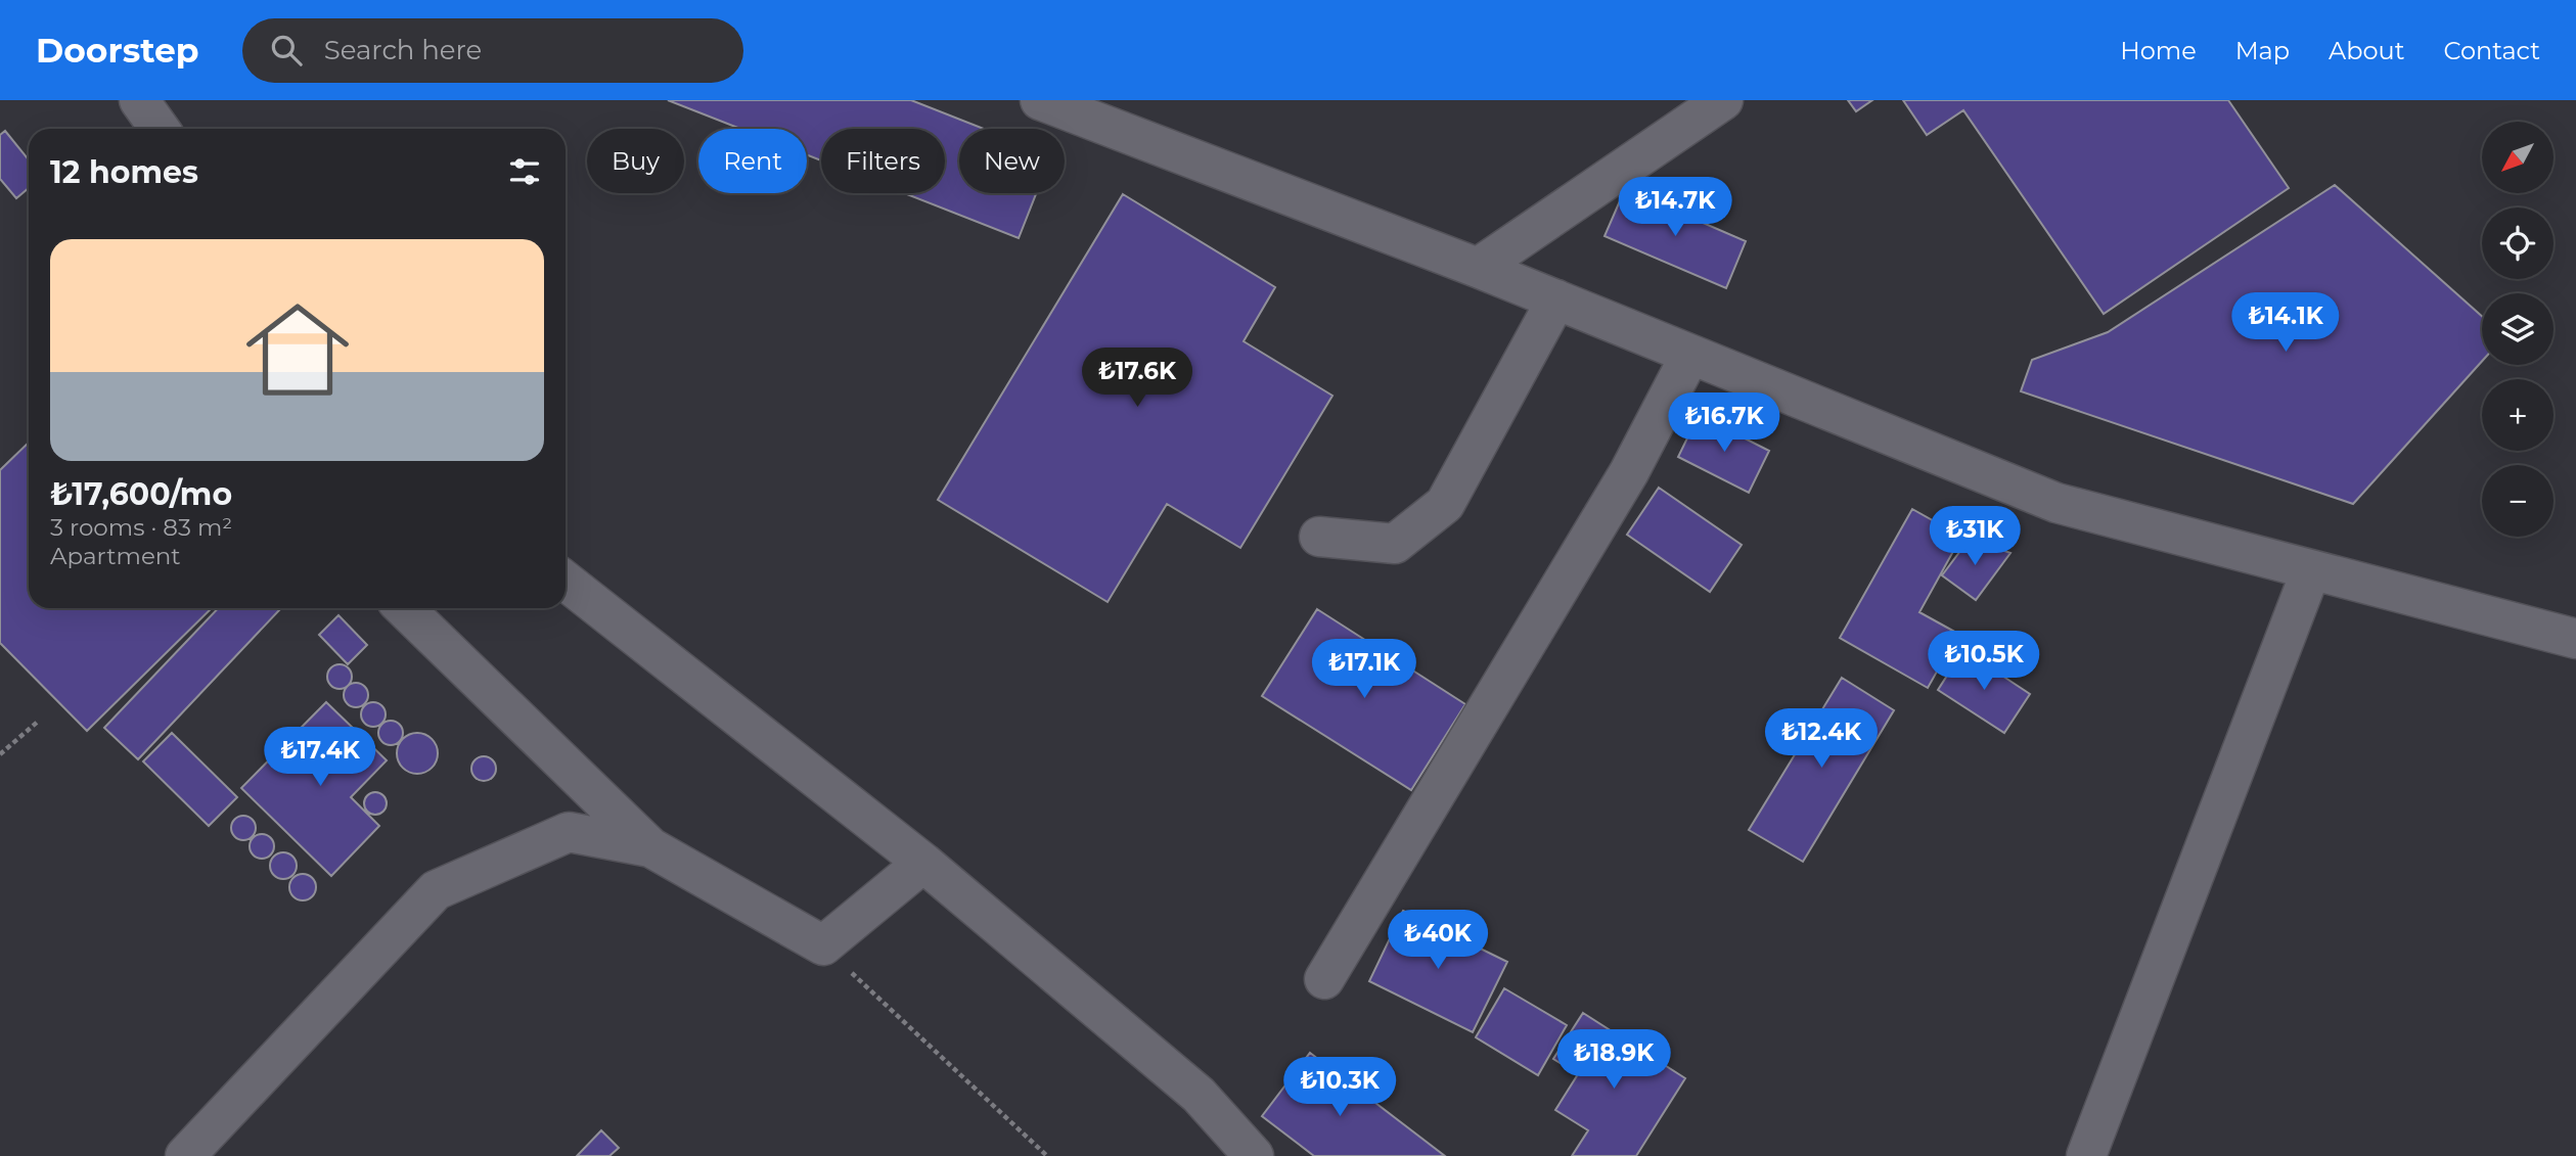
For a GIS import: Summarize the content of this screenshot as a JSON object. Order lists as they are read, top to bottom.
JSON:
{
  "north": "bottom left",
  "page": {
    "header": "Doorstep",
    "search": "Search here",
    "nav": [
      "Home",
      "Map",
      "About",
      "Contact"
    ],
    "map_buttons": ["+", "−"],
    "chip": [
      "Buy",
      "Rent",
      "Filters",
      "New"
    ],
    "heading": "12 homes",
    "price": [
      "₺14.7K",
      "₺14.1K",
      "₺17.6K",
      "₺16.7K",
      "₺31K",
      "₺10.5K",
      "₺17.1K",
      "₺12.4K",
      "₺17.4K",
      "₺40K",
      "₺18.9K",
      "₺10.3K"
    ],
    "list": [
      {
        "name": "₺17,600/mo",
        "note": "3 rooms · 83 m² · Apartment"
      }
    ]
  }
}
